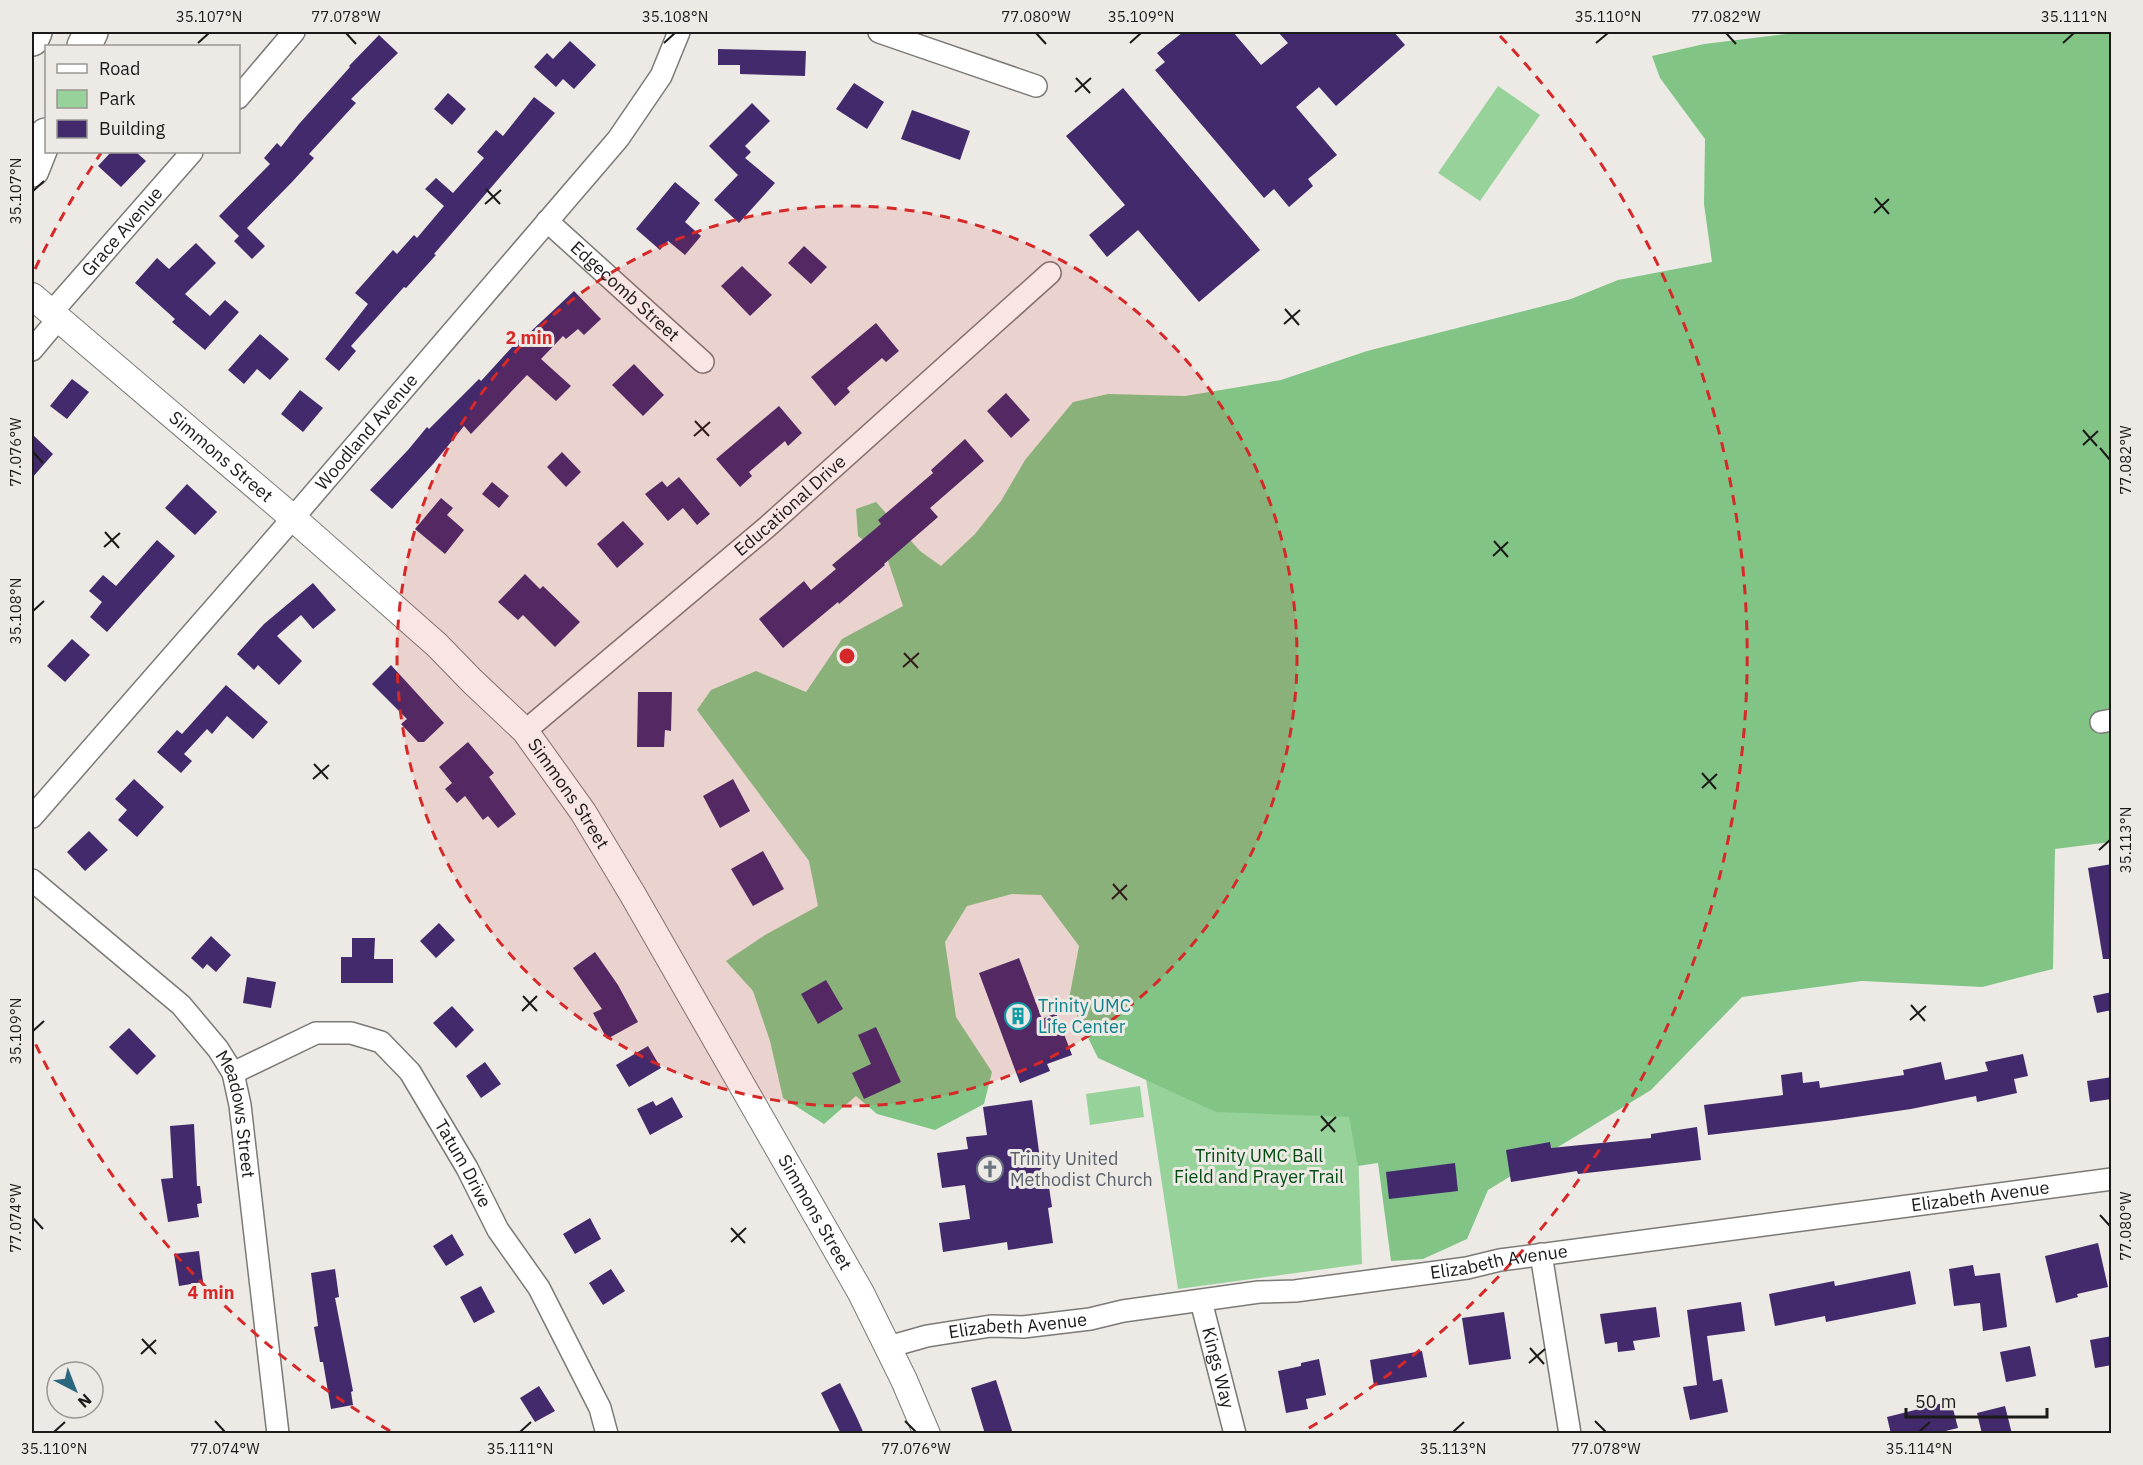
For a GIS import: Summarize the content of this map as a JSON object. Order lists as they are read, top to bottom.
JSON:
{
  "streets": {
    "street": [
      "Grace Avenue",
      "Edgecomb Street",
      "Woodland Avenue",
      "Simmons Street",
      "Educational Drive",
      "Meadows Street",
      "Tatum Drive",
      "Elizabeth Avenue",
      "Kings Way"
    ]
  },
  "crossings": [
    ["Grace Avenue", "Simmons Street"],
    ["Edgecomb Street", "Woodland Avenue"],
    ["Woodland Avenue", "Simmons Street"],
    ["Simmons Street", "Educational Drive"],
    ["Simmons Street", "Elizabeth Avenue"],
    ["Meadows Street", "Tatum Drive"],
    ["Elizabeth Avenue", "Kings Way"]
  ],
  "parks": ["Trinity UMC Ball Field and Prayer Trail"],
  "places": {
    "building": ["Trinity UMC Life Center"],
    "church": ["Trinity United Methodist Church"]
  },
  "legend": ["Road", "Park", "Building"],
  "scale_bar": "50 m",
  "north": "bottom right",
  "coordinates": [
    "35.107°N",
    "77.078°W",
    "35.108°N",
    "77.080°W",
    "35.109°N",
    "35.110°N",
    "77.082°W",
    "35.111°N",
    "77.076°W",
    "35.113°N",
    "77.074°W",
    "35.114°N"
  ],
  "rings": ["2 min", "4 min"]
}
